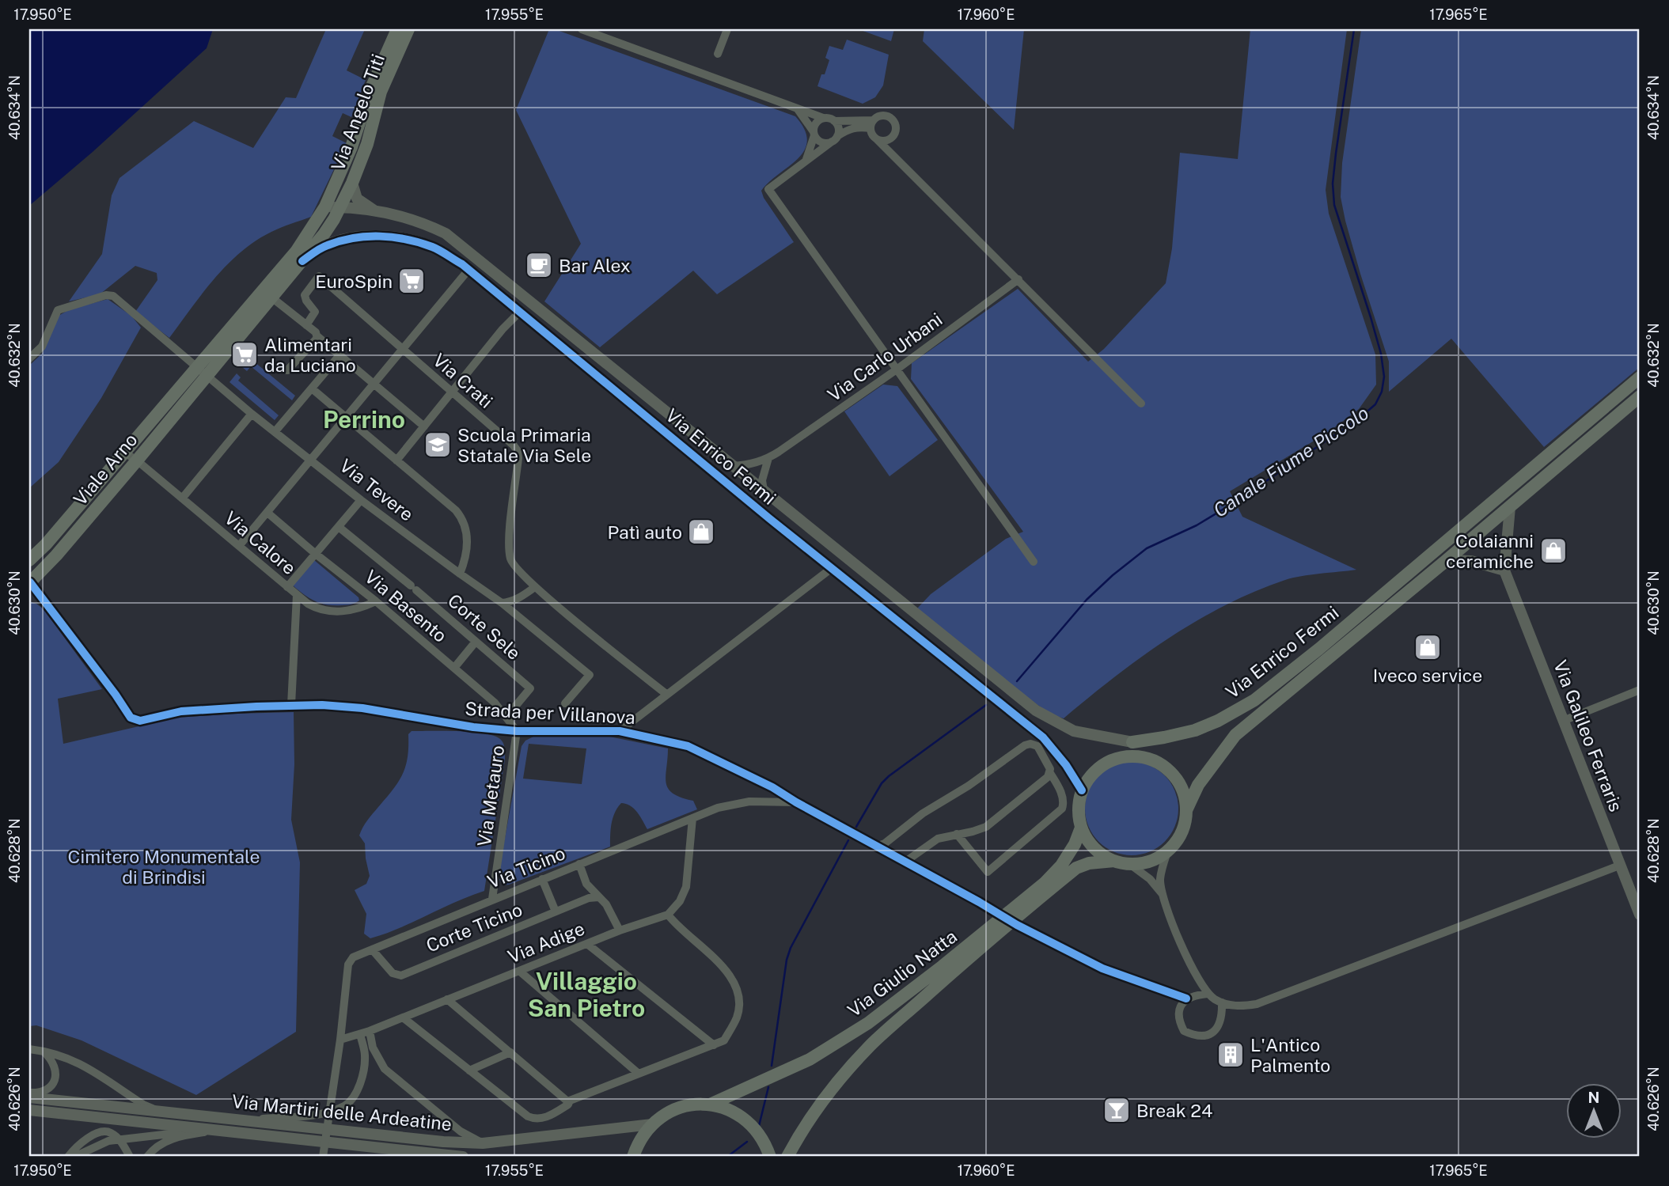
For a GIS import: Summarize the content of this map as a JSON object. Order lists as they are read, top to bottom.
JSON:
{
  "streets": {
    "main road": [
      "Via Angelo Titi",
      "Via Enrico Fermi",
      "Viale Arno",
      "Via Giulio Natta"
    ],
    "street": [
      "Via Carlo Urbani",
      "Via Crati",
      "Via Tevere",
      "Via Calore",
      "Via Basento",
      "Corte Sele",
      "Strada per Villanova",
      "Via Galileo Ferraris",
      "Via Metauro",
      "Via Ticino",
      "Corte Ticino",
      "Via Adige",
      "Via Martiri delle Ardeatine"
    ]
  },
  "crossings": [
    ["Via Angelo Titi", "Via Enrico Fermi"],
    ["Via Angelo Titi", "Viale Arno"],
    ["Via Carlo Urbani", "Via Enrico Fermi"],
    ["Via Enrico Fermi", "Viale Arno"],
    ["Via Enrico Fermi", "Via Giulio Natta"],
    ["Viale Arno", "Via Tevere"],
    ["Viale Arno", "Via Calore"],
    ["Viale Arno", "Strada per Villanova"],
    ["Via Calore", "Via Basento"],
    ["Via Basento", "Corte Sele"],
    ["Via Basento", "Strada per Villanova"],
    ["Via Basento", "Via Metauro"],
    ["Strada per Villanova", "Via Metauro"],
    ["Strada per Villanova", "Via Ticino"],
    ["Via Metauro", "Via Ticino"],
    ["Via Ticino", "Corte Ticino"],
    ["Via Ticino", "Via Adige"]
  ],
  "districts": ["Perrino", "Villaggio San Pietro"],
  "water": ["Canale Fiume Piccolo"],
  "parks": ["Cimitero Monumentale di Brindisi"],
  "places": {
    "cafe": ["Bar Alex"],
    "supermarket": ["EuroSpin", "Alimentari da Luciano"],
    "school or university": ["Scuola Primaria Statale Via Sele"],
    "shop": ["Patì auto", "Colaianni ceramiche", "Iveco service"],
    "building": ["L'Antico Palmento"],
    "bar": ["Break 24"]
  },
  "north": "top",
  "coordinates": [
    "17.950°E",
    "17.955°E",
    "17.960°E",
    "17.965°E",
    "40.634°N",
    "40.632°N",
    "40.630°N",
    "40.628°N",
    "40.626°N"
  ]
}
